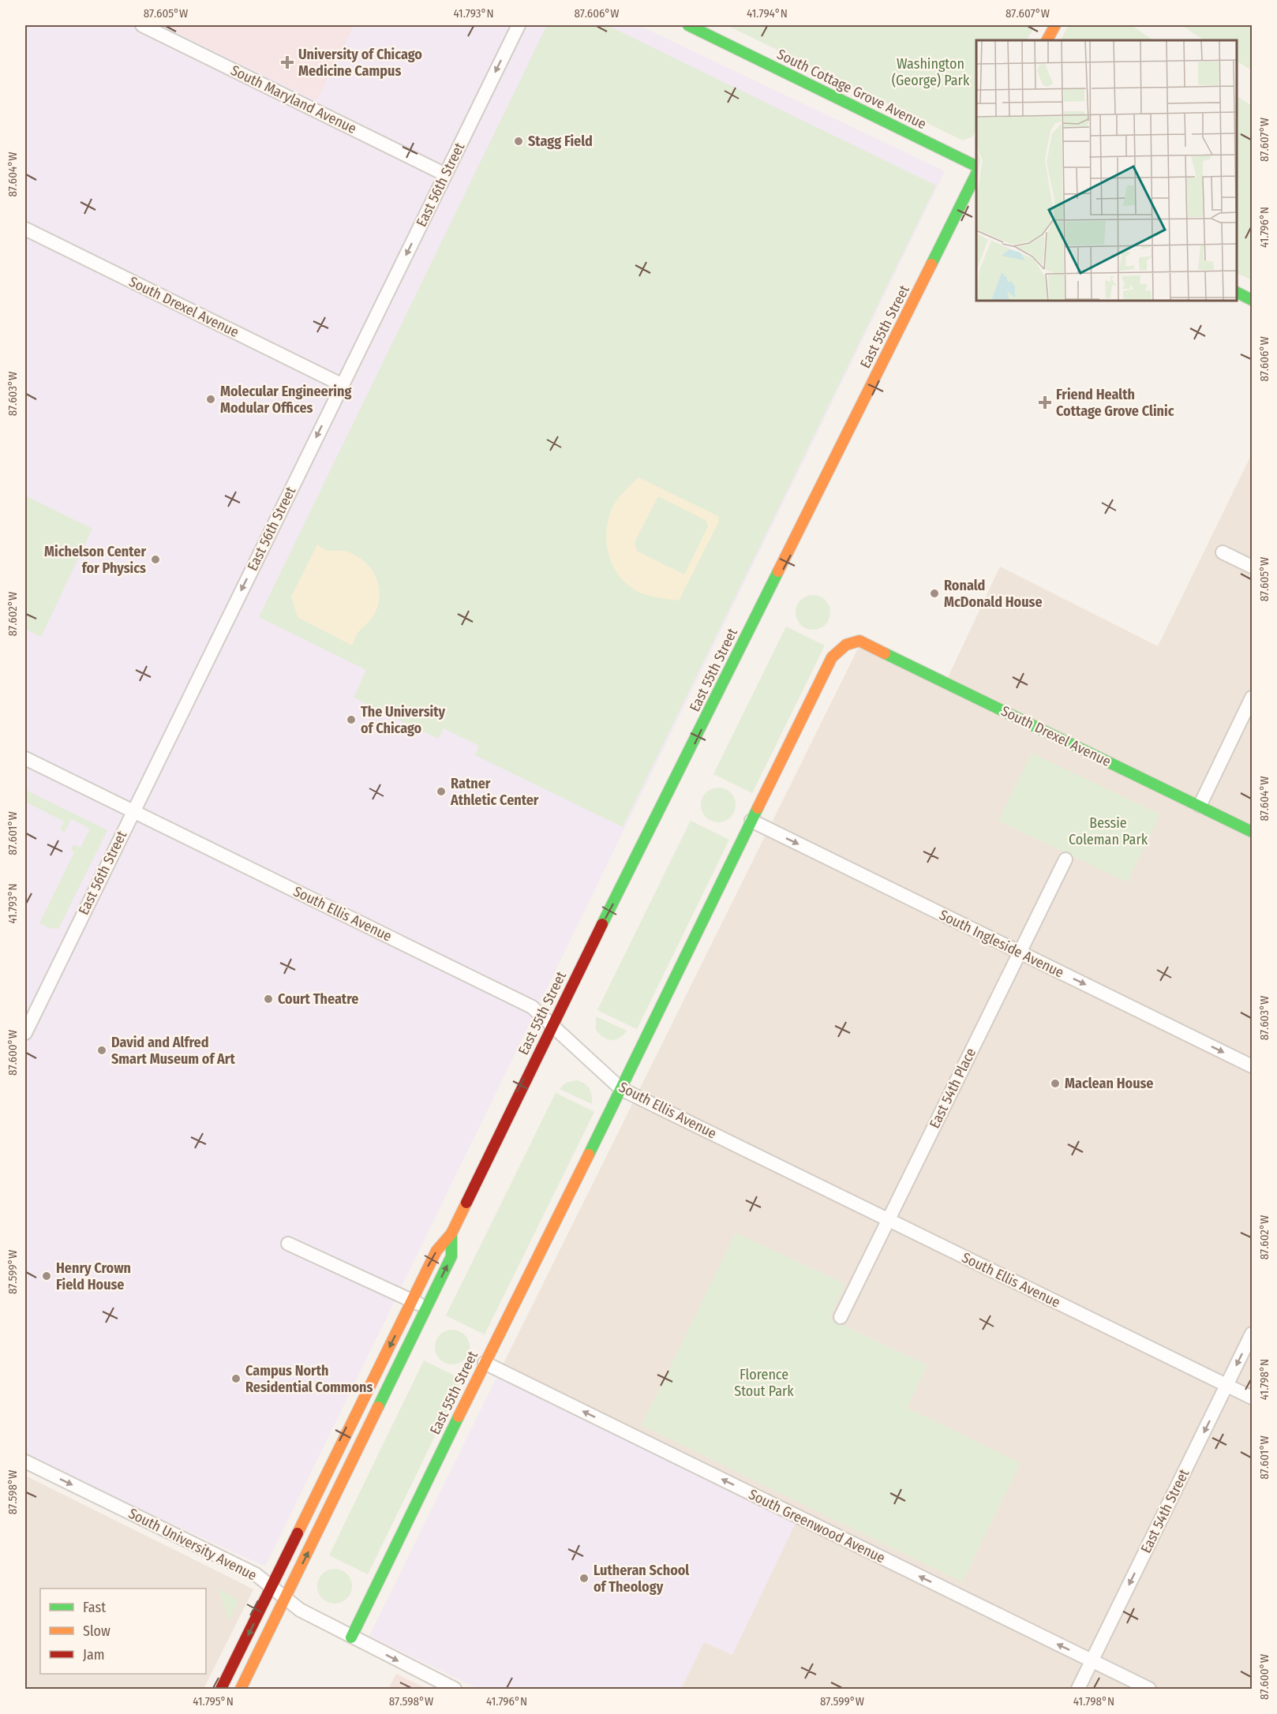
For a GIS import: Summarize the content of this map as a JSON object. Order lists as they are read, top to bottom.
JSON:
{
  "streets": {
    "street": [
      "South Cottage Grove Avenue",
      "South Maryland Avenue",
      "East 56th Street",
      "South Drexel Avenue",
      "East 55th Street",
      "South Ellis Avenue",
      "South Ingleside Avenue",
      "East 54th Place",
      "East 54th Street",
      "South Greenwood Avenue",
      "South University Avenue"
    ]
  },
  "crossings": [
    ["South Maryland Avenue", "East 56th Street"],
    ["East 56th Street", "South Drexel Avenue"],
    ["East 56th Street", "South Ellis Avenue"],
    ["South Drexel Avenue", "East 55th Street"],
    ["East 55th Street", "South Ellis Avenue"],
    ["East 55th Street", "South Ingleside Avenue"],
    ["East 55th Street", "South Greenwood Avenue"],
    ["East 55th Street", "South University Avenue"],
    ["South Ellis Avenue", "East 54th Place"],
    ["South Ellis Avenue", "East 54th Street"],
    ["South Ingleside Avenue", "East 54th Place"],
    ["East 54th Street", "South Greenwood Avenue"]
  ],
  "one_way": [
    "East 56th Street",
    "South Ingleside Avenue",
    "East 54th Street",
    "South Greenwood Avenue",
    "South University Avenue"
  ],
  "parks": ["Washington (George) Park", "Bessie Coleman Park", "Florence Stout Park"],
  "places": {
    "health": ["University of Chicago Medicine Campus", "Friend Health Cottage Grove Clinic"],
    "other": [
      "Stagg Field",
      "Molecular Engineering Modular Offices",
      "Michelson Center for Physics",
      "Ronald McDonald House",
      "The University of Chicago",
      "Ratner Athletic Center",
      "Court Theatre",
      "David and Alfred Smart Museum of Art",
      "Maclean House",
      "Henry Crown Field House",
      "Campus North Residential Commons",
      "Lutheran School of Theology"
    ]
  },
  "legend": ["Fast", "Slow", "Jam"],
  "coordinates": [
    "87.605°W",
    "41.793°N",
    "87.606°W",
    "41.794°N",
    "87.607°W",
    "87.604°W",
    "41.796°N",
    "87.603°W",
    "87.602°W",
    "87.601°W",
    "87.600°W",
    "87.599°W",
    "41.798°N",
    "87.598°W",
    "41.795°N"
  ]
}
